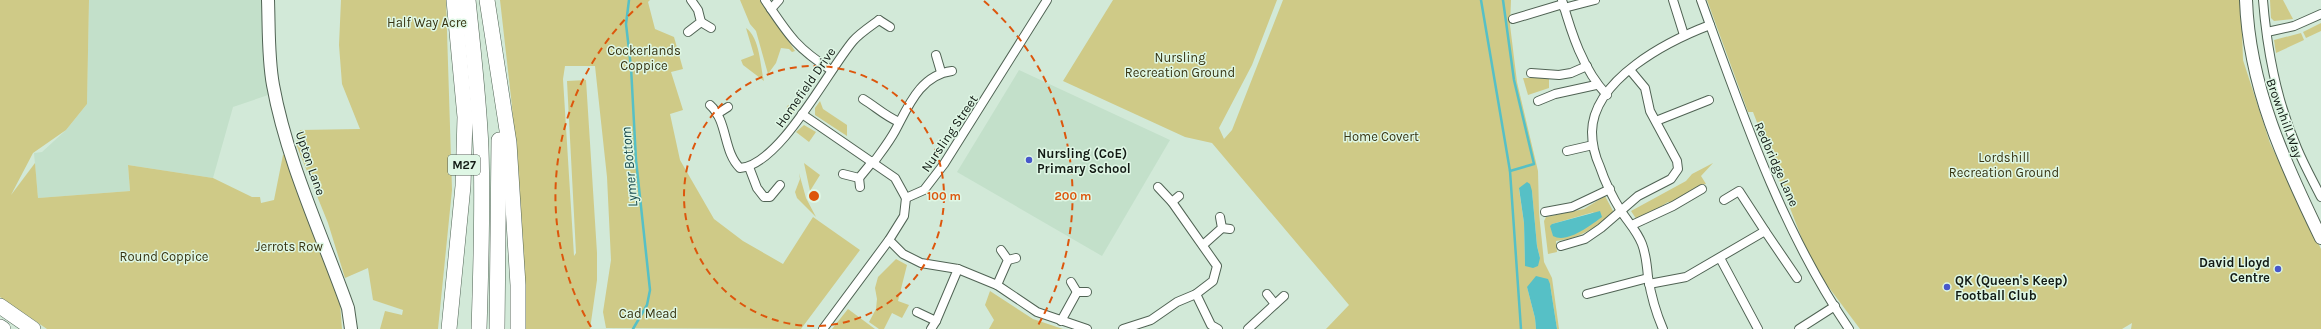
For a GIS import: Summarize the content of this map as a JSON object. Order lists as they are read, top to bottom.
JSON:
{
  "streets": {
    "highway": ["M27"],
    "street": [
      "Homefield Drive",
      "Brownhill Way",
      "Nursling Street",
      "Upton Lane",
      "Redbridge Lane"
    ]
  },
  "water": ["Lymer Bottom"],
  "parks": [
    "Half Way Acre",
    "Cockerlands Coppice",
    "Nursling Recreation Ground",
    "Home Covert",
    "Lordshill Recreation Ground",
    "Jerrots Row",
    "Round Coppice",
    "Cad Mead"
  ],
  "places": ["Nursling (CoE) Primary School", "David Lloyd Centre", "QK (Queen's Keep) Football Club"],
  "rings": ["100 m", "200 m"]
}
